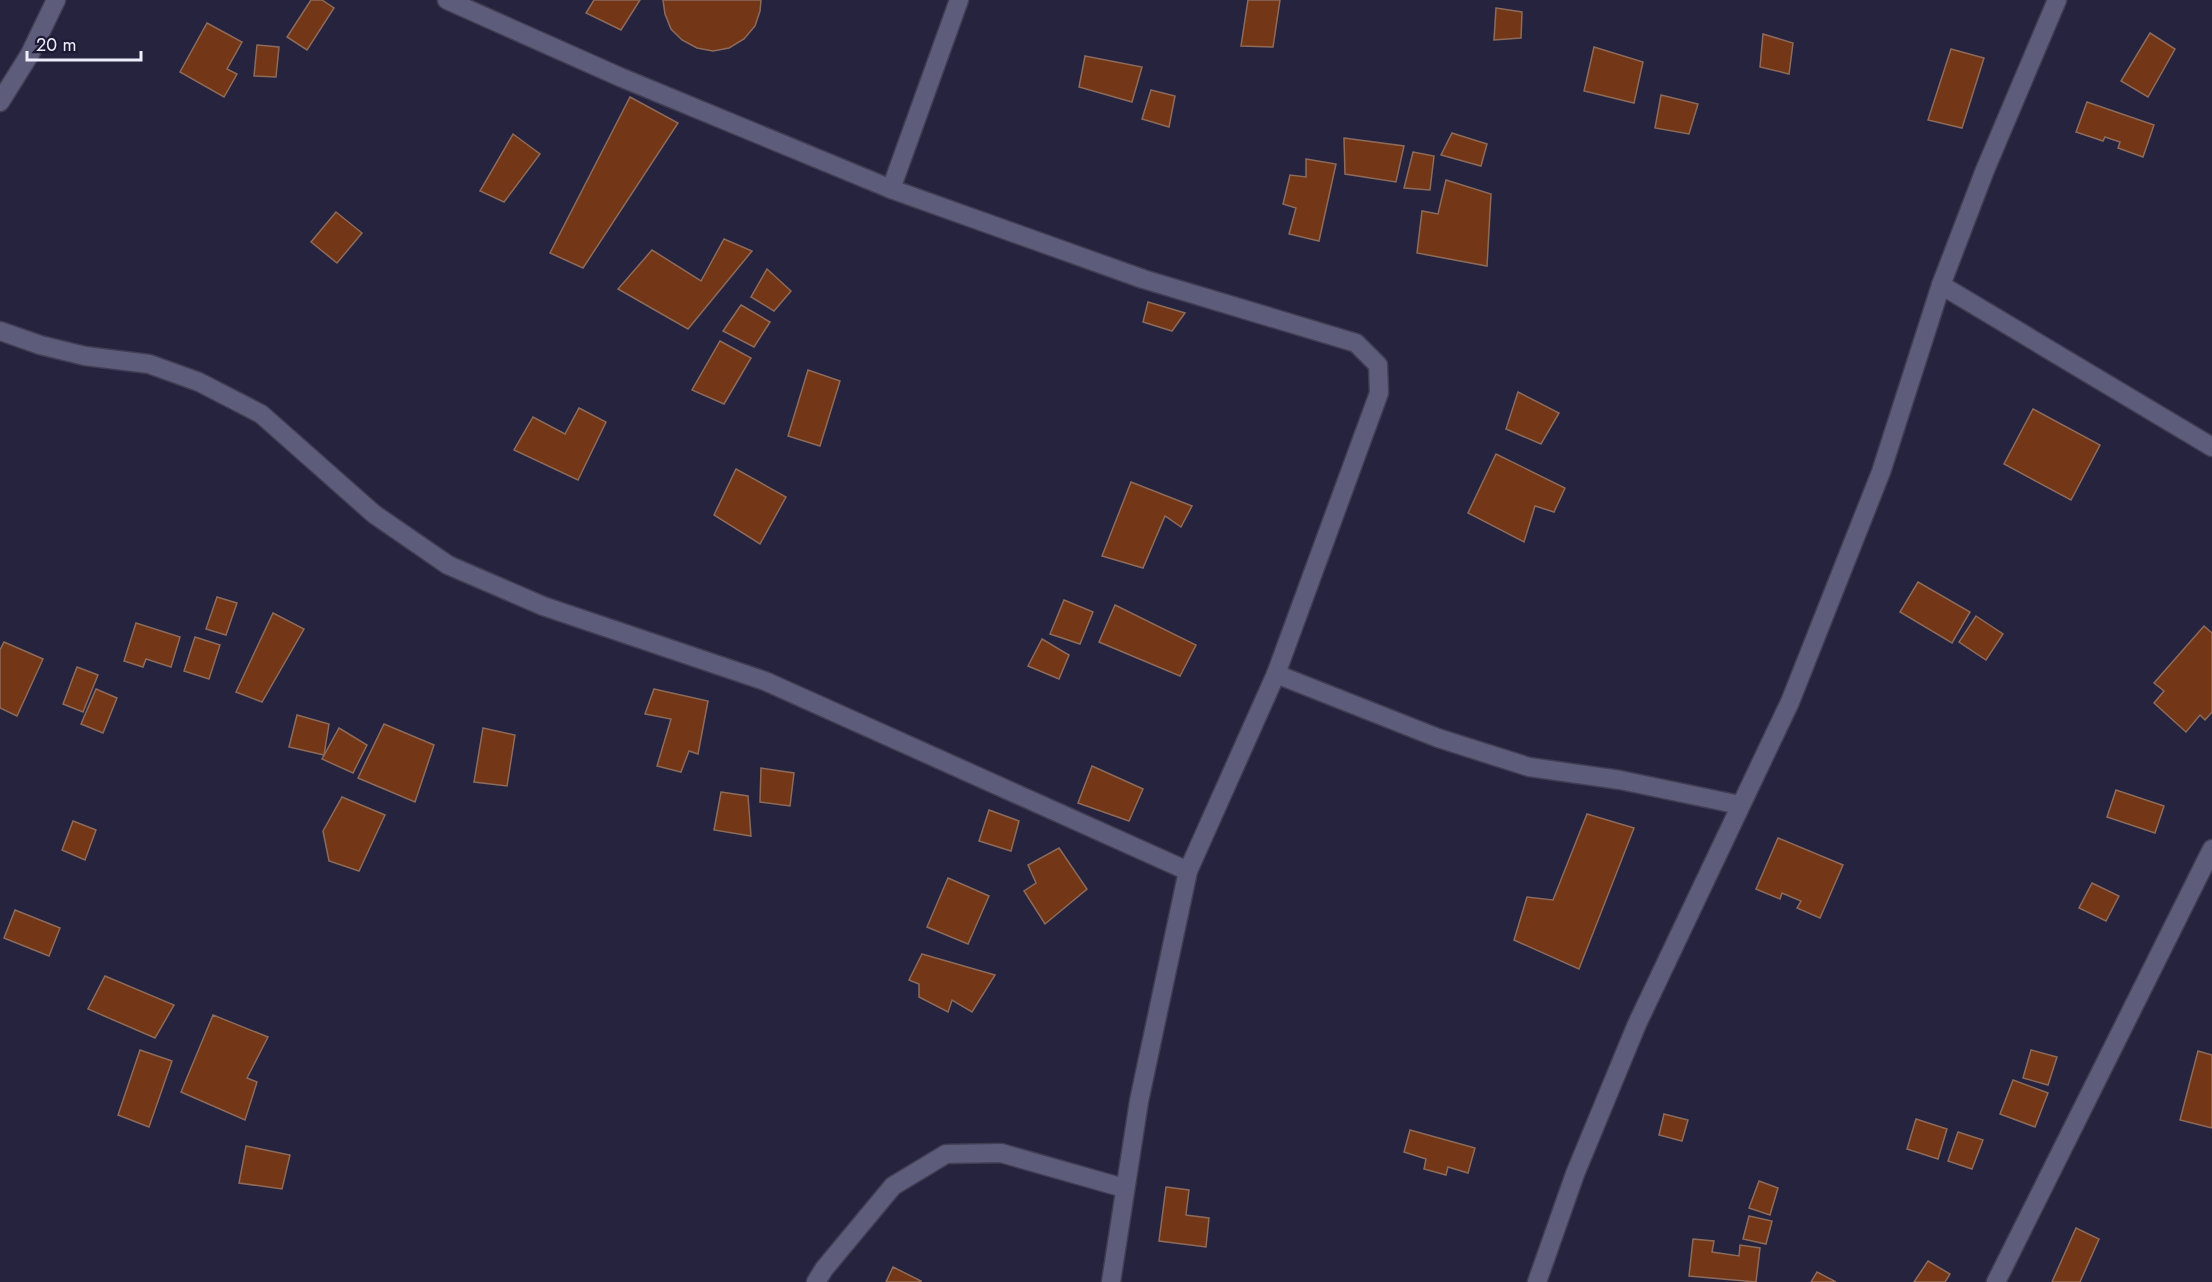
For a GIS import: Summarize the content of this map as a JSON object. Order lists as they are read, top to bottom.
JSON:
{
  "scale_bar": "20 m"
}
